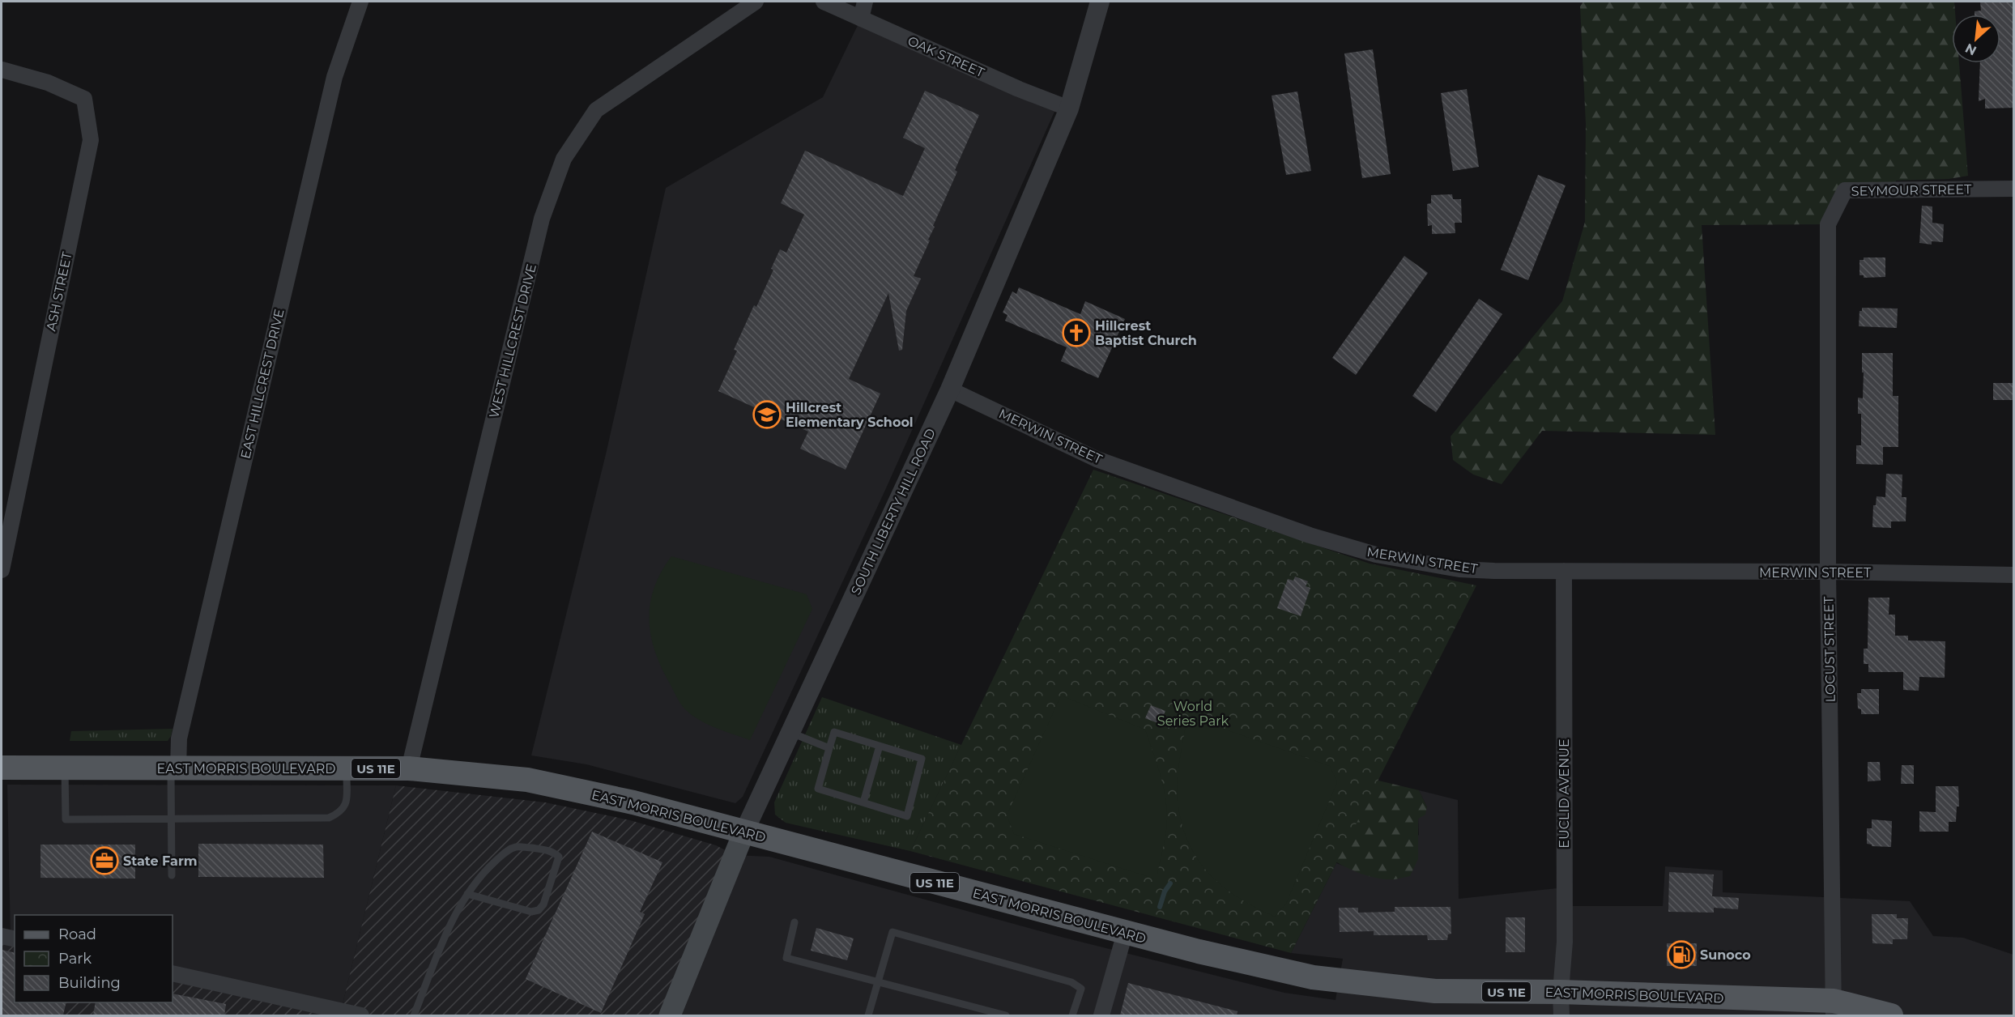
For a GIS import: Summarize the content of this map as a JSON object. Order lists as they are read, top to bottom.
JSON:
{
  "streets": {
    "main road": ["SOUTH LIBERTY HILL ROAD", "EAST MORRIS BOULEVARD", "US 11E"],
    "street": [
      "OAK STREET",
      "SEYMOUR STREET",
      "ASH STREET",
      "WEST HILLCREST DRIVE",
      "EAST HILLCREST DRIVE",
      "MERWIN STREET",
      "LOCUST STREET",
      "EUCLID AVENUE"
    ]
  },
  "crossings": [
    ["OAK STREET", "SOUTH LIBERTY HILL ROAD"],
    ["SEYMOUR STREET", "LOCUST STREET"],
    ["WEST HILLCREST DRIVE", "EAST MORRIS BOULEVARD"],
    ["EAST HILLCREST DRIVE", "EAST MORRIS BOULEVARD"],
    ["MERWIN STREET", "SOUTH LIBERTY HILL ROAD"],
    ["MERWIN STREET", "LOCUST STREET"],
    ["MERWIN STREET", "EUCLID AVENUE"],
    ["SOUTH LIBERTY HILL ROAD", "EAST MORRIS BOULEVARD"],
    ["LOCUST STREET", "EAST MORRIS BOULEVARD"],
    ["EAST MORRIS BOULEVARD", "EUCLID AVENUE"]
  ],
  "parks": ["World Series Park"],
  "places": {
    "church": ["Hillcrest Baptist Church"],
    "school or university": ["Hillcrest Elementary School"],
    "office": ["State Farm"],
    "fuel station": ["Sunoco"]
  },
  "legend": ["Road", "Park", "Building"],
  "north": "bottom left"
}
